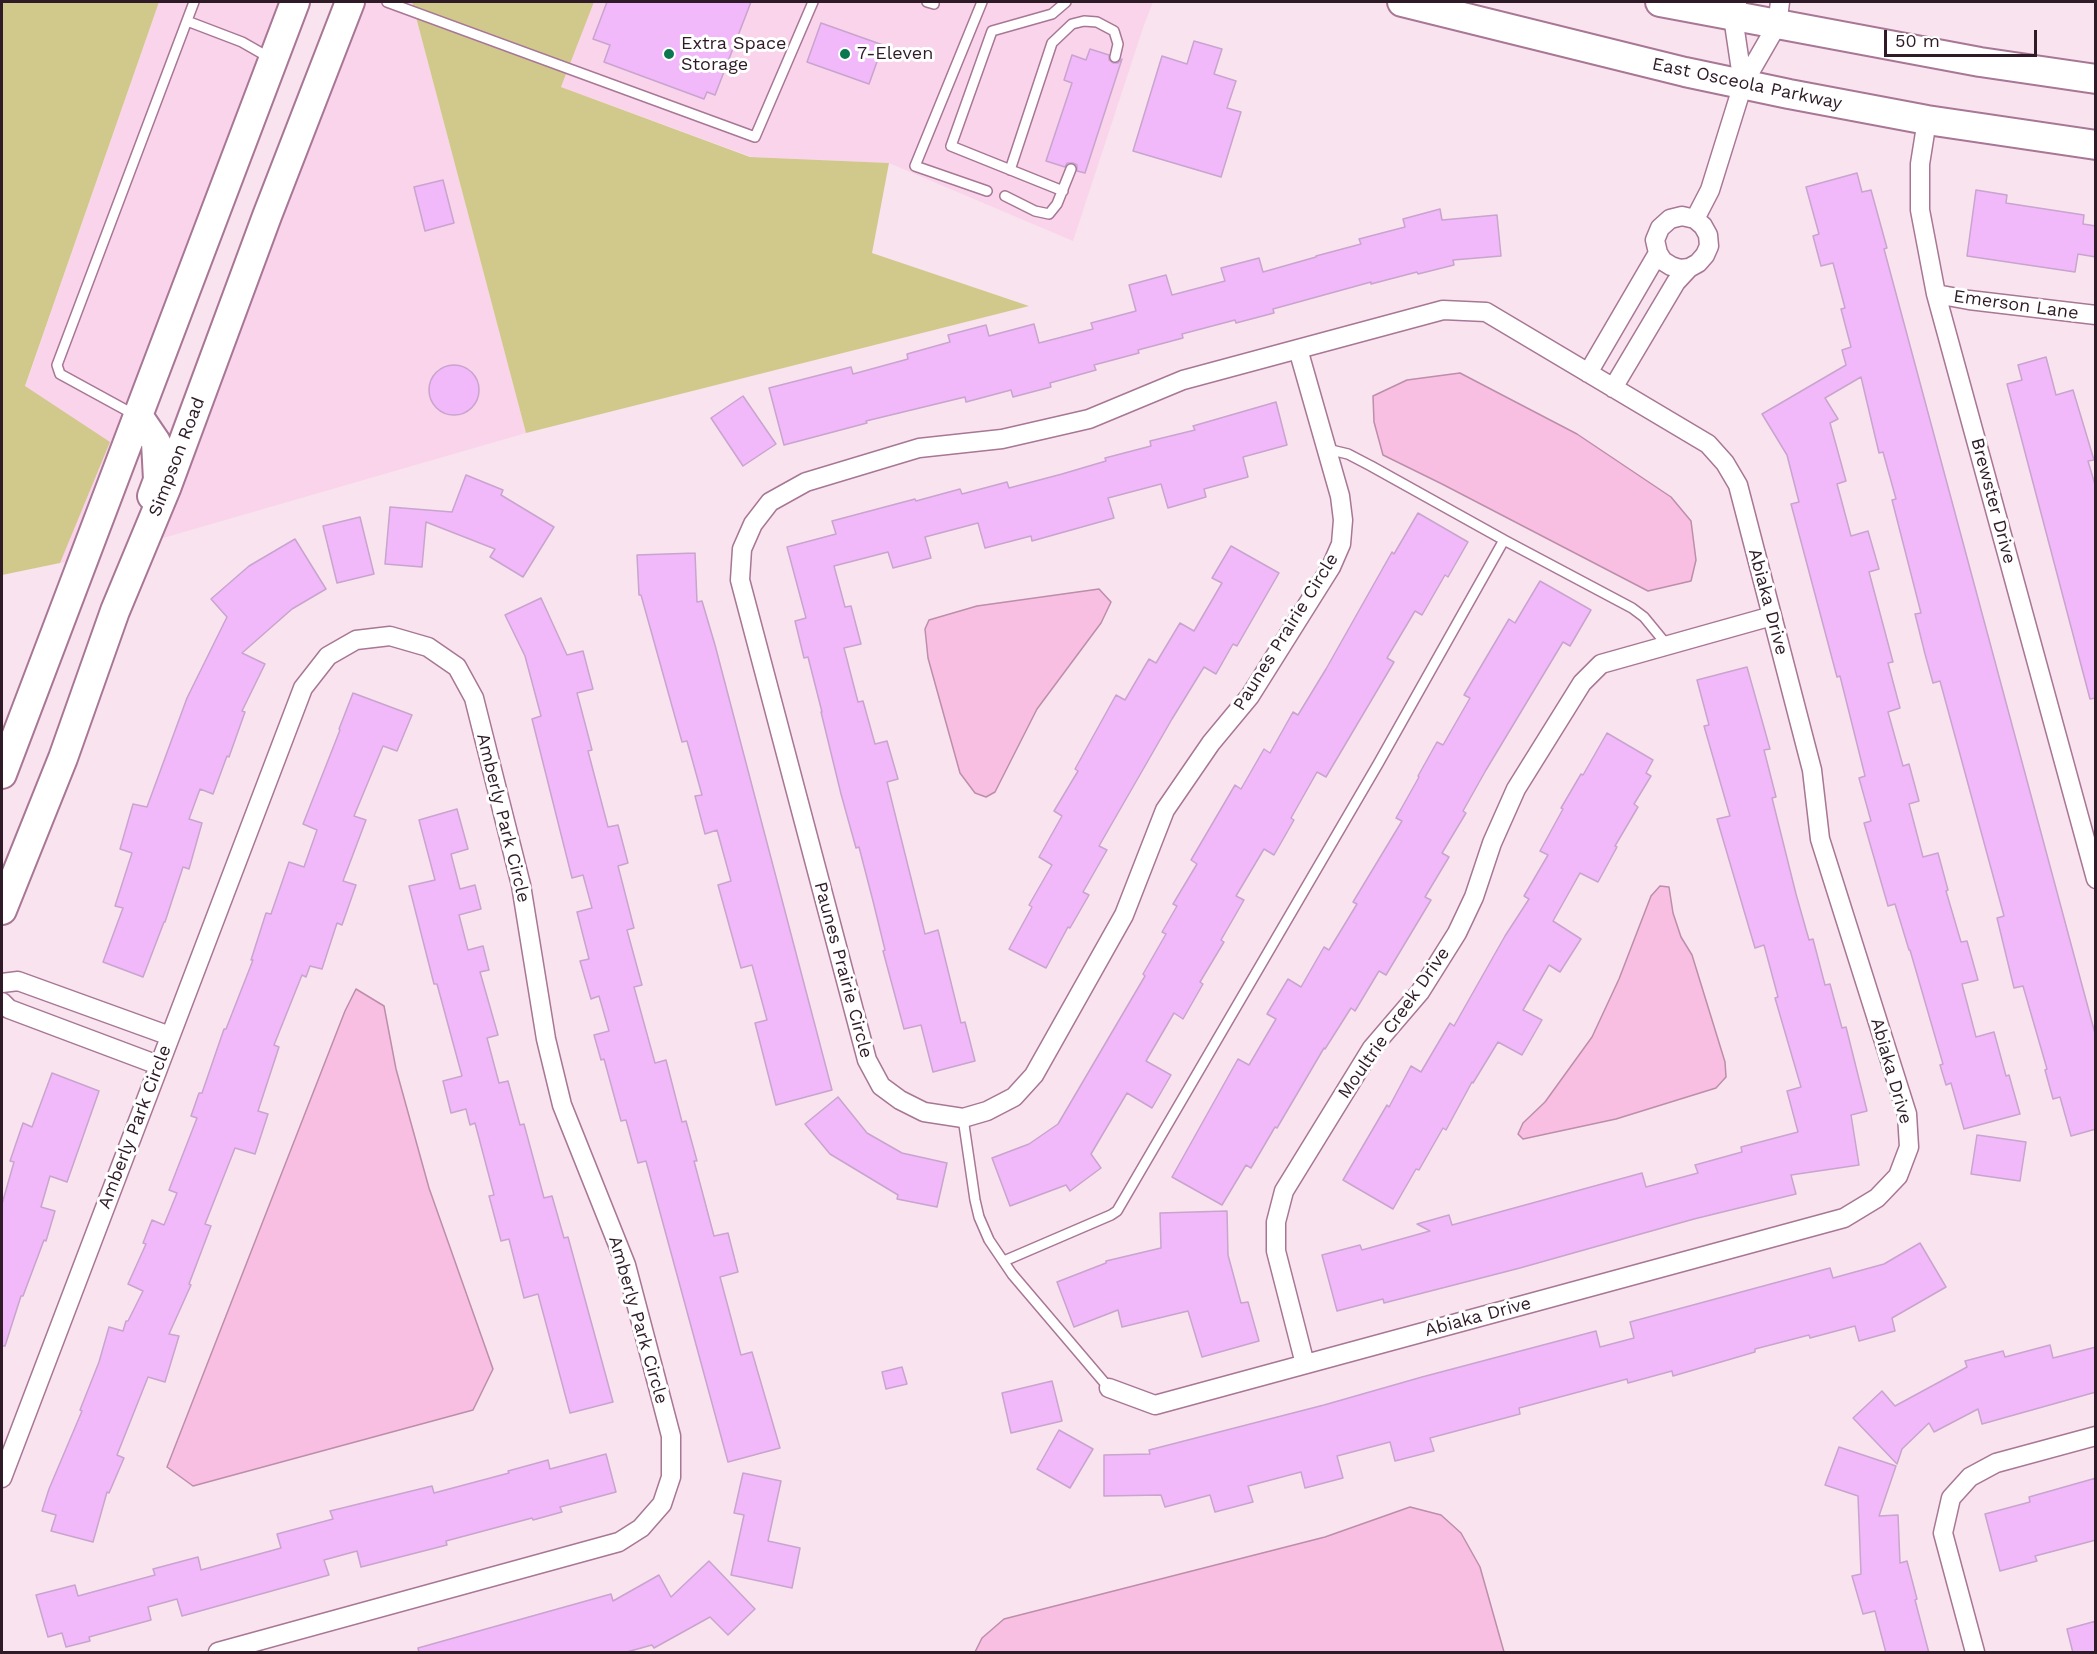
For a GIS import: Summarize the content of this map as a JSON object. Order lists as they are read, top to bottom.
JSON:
{
  "streets": {
    "main road": ["East Osceola Parkway", "Simpson Road"],
    "street": [
      "Emerson Lane",
      "Brewster Drive",
      "Abiaka Drive",
      "Paunes Prairie Circle",
      "Amberly Park Circle",
      "Moultrie Creek Drive"
    ]
  },
  "crossings": [
    ["East Osceola Parkway", "Brewster Drive"],
    ["Emerson Lane", "Brewster Drive"],
    ["Abiaka Drive", "Paunes Prairie Circle"],
    ["Abiaka Drive", "Moultrie Creek Drive"]
  ],
  "places": ["Extra Space Storage", "7-Eleven"],
  "scale_bar": "50 m"
}
